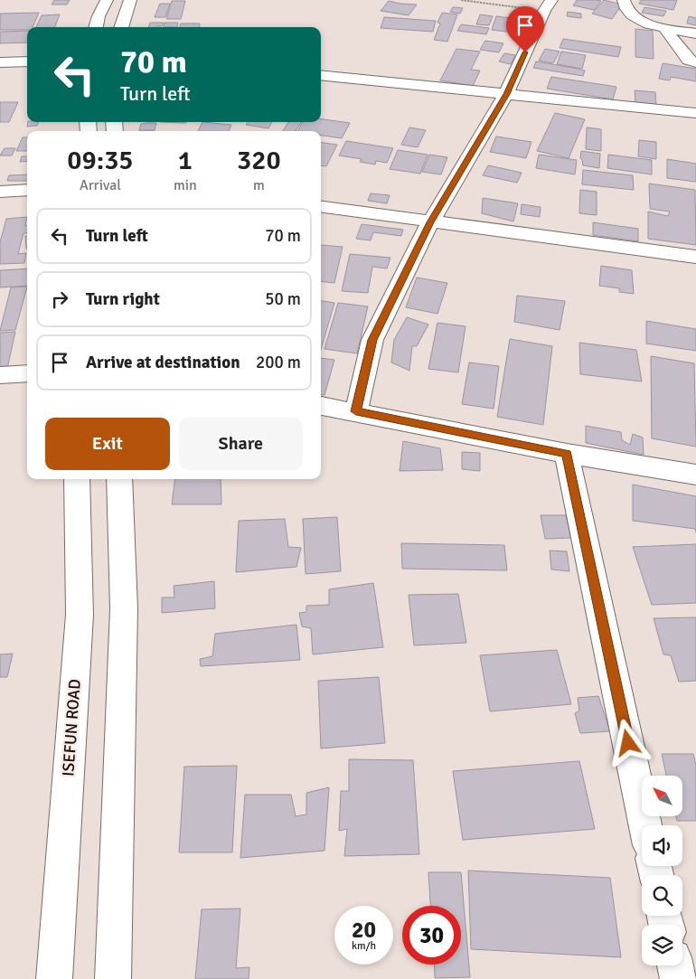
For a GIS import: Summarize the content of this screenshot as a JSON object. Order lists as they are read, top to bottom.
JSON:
{
  "streets": {
    "street": ["ISEFUN ROAD"]
  },
  "north": "top left",
  "page": {
    "turn": ["70 m", "Turn left"],
    "eta": [
      "09:35",
      "Arrival",
      "1",
      "min",
      "320",
      "m"
    ],
    "list": [
      {
        "name": "Turn left",
        "value": "70 m"
      },
      {
        "name": "Turn right",
        "value": "50 m"
      },
      {
        "name": "Arrive at destination",
        "value": "200 m"
      }
    ],
    "buttons": ["Exit", "Share"],
    "speed": "20 km/h",
    "limit": "30"
  }
}
